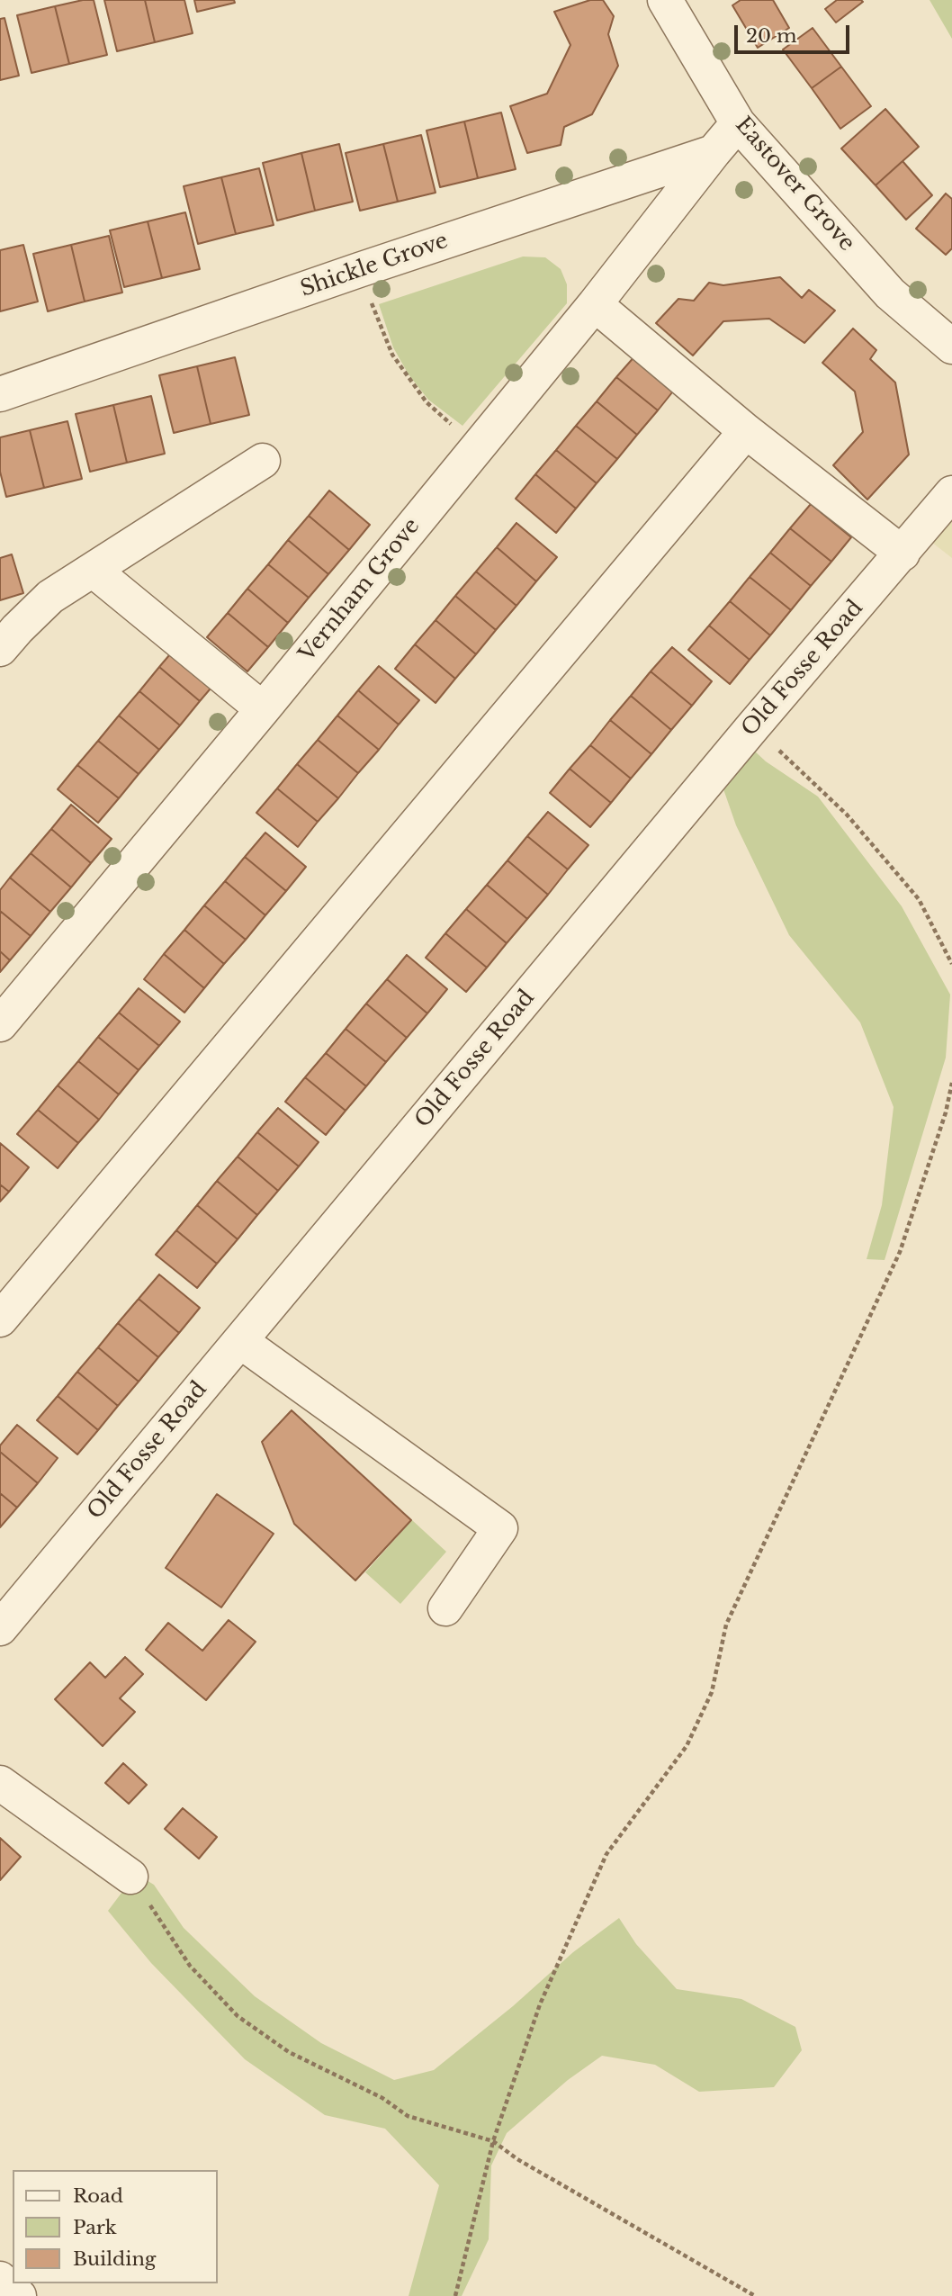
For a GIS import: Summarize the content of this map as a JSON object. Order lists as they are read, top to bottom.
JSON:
{
  "streets": {
    "street": [
      "Eastover Grove",
      "Shickle Grove",
      "Vernham Grove",
      "Old Fosse Road"
    ]
  },
  "crossings": [
    ["Shickle Grove", "Vernham Grove"]
  ],
  "legend": ["Road", "Park", "Building"],
  "scale_bar": "20 m"
}
